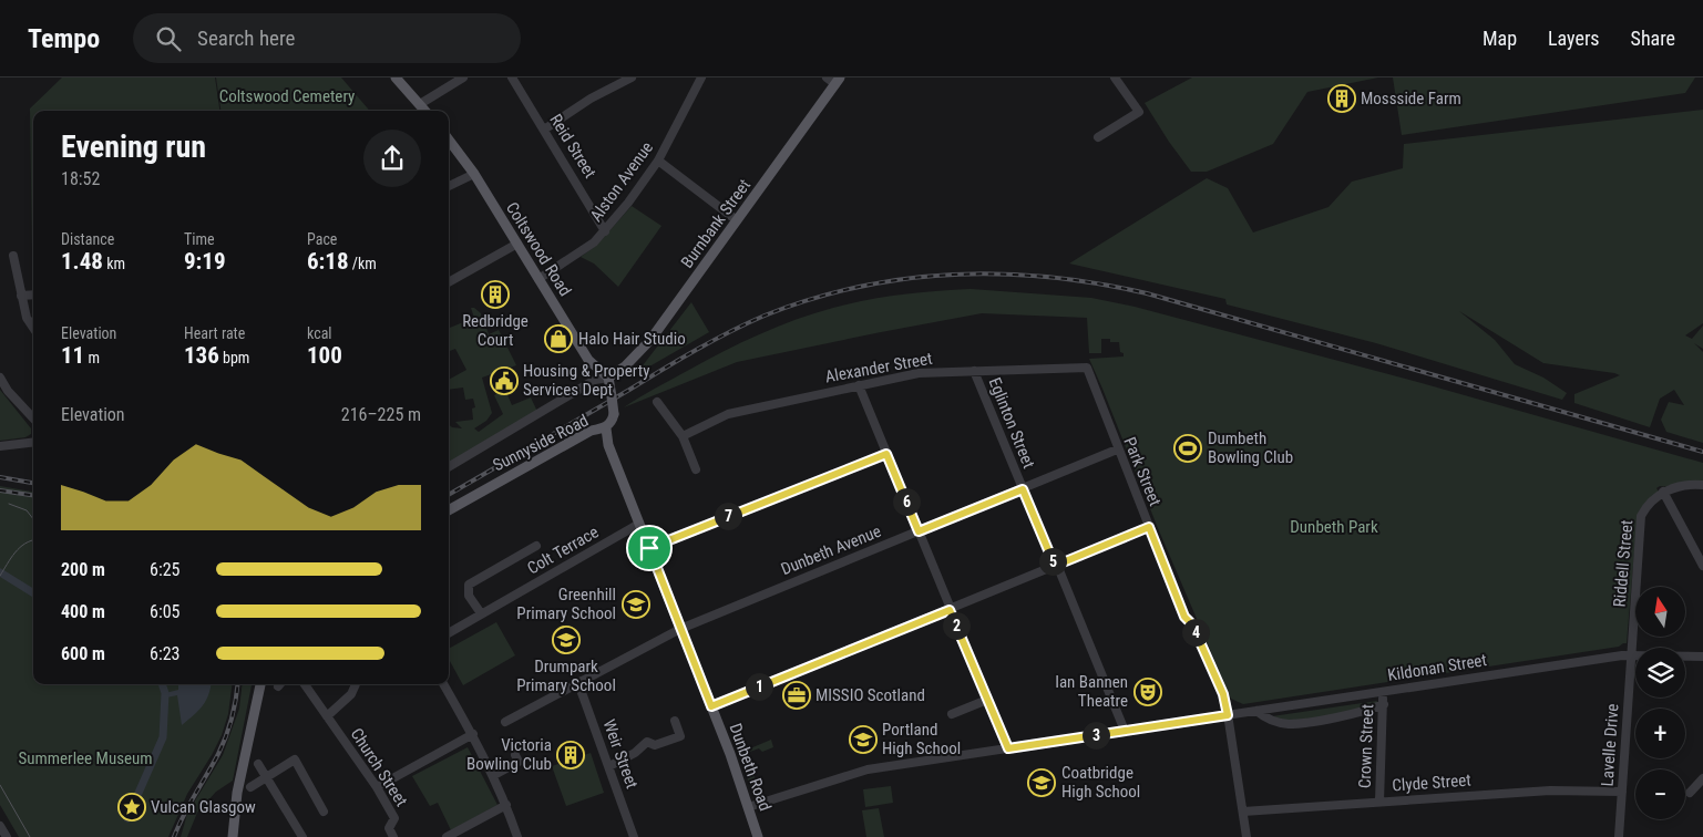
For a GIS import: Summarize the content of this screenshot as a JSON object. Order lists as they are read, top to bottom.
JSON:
{
  "streets": {
    "main road": [
      "Burnbank Street",
      "Coltswood Road",
      "Sunnyside Road",
      "Dunbeth Road"
    ],
    "street": [
      "Reid Street",
      "Alston Avenue",
      "Alexander Street",
      "Eglinton Street",
      "Park Street",
      "Colt Terrace",
      "Dunbeth Avenue",
      "Riddell Street",
      "Kildonan Street",
      "Lavelle Drive",
      "Crown Street",
      "Weir Street",
      "Church Street",
      "Clyde Street"
    ]
  },
  "crossings": [
    ["Reid Street", "Alston Avenue"],
    ["Alston Avenue", "Coltswood Road"],
    ["Burnbank Street", "Coltswood Road"],
    ["Burnbank Street", "Sunnyside Road"],
    ["Coltswood Road", "Sunnyside Road"],
    ["Alexander Street", "Eglinton Street"],
    ["Alexander Street", "Park Street"],
    ["Eglinton Street", "Dunbeth Avenue"],
    ["Eglinton Street", "Kildonan Street"],
    ["Sunnyside Road", "Dunbeth Road"],
    ["Park Street", "Dunbeth Avenue"],
    ["Park Street", "Kildonan Street"],
    ["Park Street", "Clyde Street"],
    ["Colt Terrace", "Dunbeth Road"],
    ["Dunbeth Avenue", "Weir Street"],
    ["Dunbeth Avenue", "Dunbeth Road"],
    ["Riddell Street", "Kildonan Street"],
    ["Riddell Street", "Lavelle Drive"],
    ["Kildonan Street", "Lavelle Drive"],
    ["Kildonan Street", "Crown Street"],
    ["Kildonan Street", "Dunbeth Road"],
    ["Lavelle Drive", "Clyde Street"],
    ["Crown Street", "Clyde Street"]
  ],
  "parks": ["Coltswood Cemetery", "Dunbeth Park", "Summerlee Museum"],
  "places": {
    "building": ["Mossside Farm", "Redbridge Court", "Victoria Bowling Club"],
    "shop": ["Halo Hair Studio"],
    "public building": ["Housing & Property Services Dept"],
    "sports": ["Dumbeth Bowling Club"],
    "school or university": [
      "Greenhill Primary School",
      "Drumpark Primary School",
      "Portland High School",
      "Coatbridge High School"
    ],
    "theatre": ["Ian Bannen Theatre"],
    "office": ["MISSIO Scotland"],
    "place": ["Vulcan Glasgow"]
  },
  "north": "top",
  "page": {
    "header": "Tempo",
    "search": "Search here",
    "nav": ["Map", "Layers", "Share"],
    "heading": ["Evening run", "18:52"],
    "stats": [
      ["Distance", "1.48 km"],
      ["Time", "9:19"],
      ["Pace", "6:18 /km"],
      ["Elevation", "11 m"],
      ["Heart rate", "136 bpm"],
      ["kcal", "100"]
    ],
    "chart": ["Elevation", "216–225 m"],
    "pins": [
      "6",
      "7",
      "5",
      "2",
      "4",
      "1",
      "3"
    ],
    "list": [
      {
        "name": "200 m",
        "note": "6:25"
      },
      {
        "name": "400 m",
        "note": "6:05"
      },
      {
        "name": "600 m",
        "note": "6:23"
      }
    ],
    "map_buttons": ["+", "−"]
  }
}
